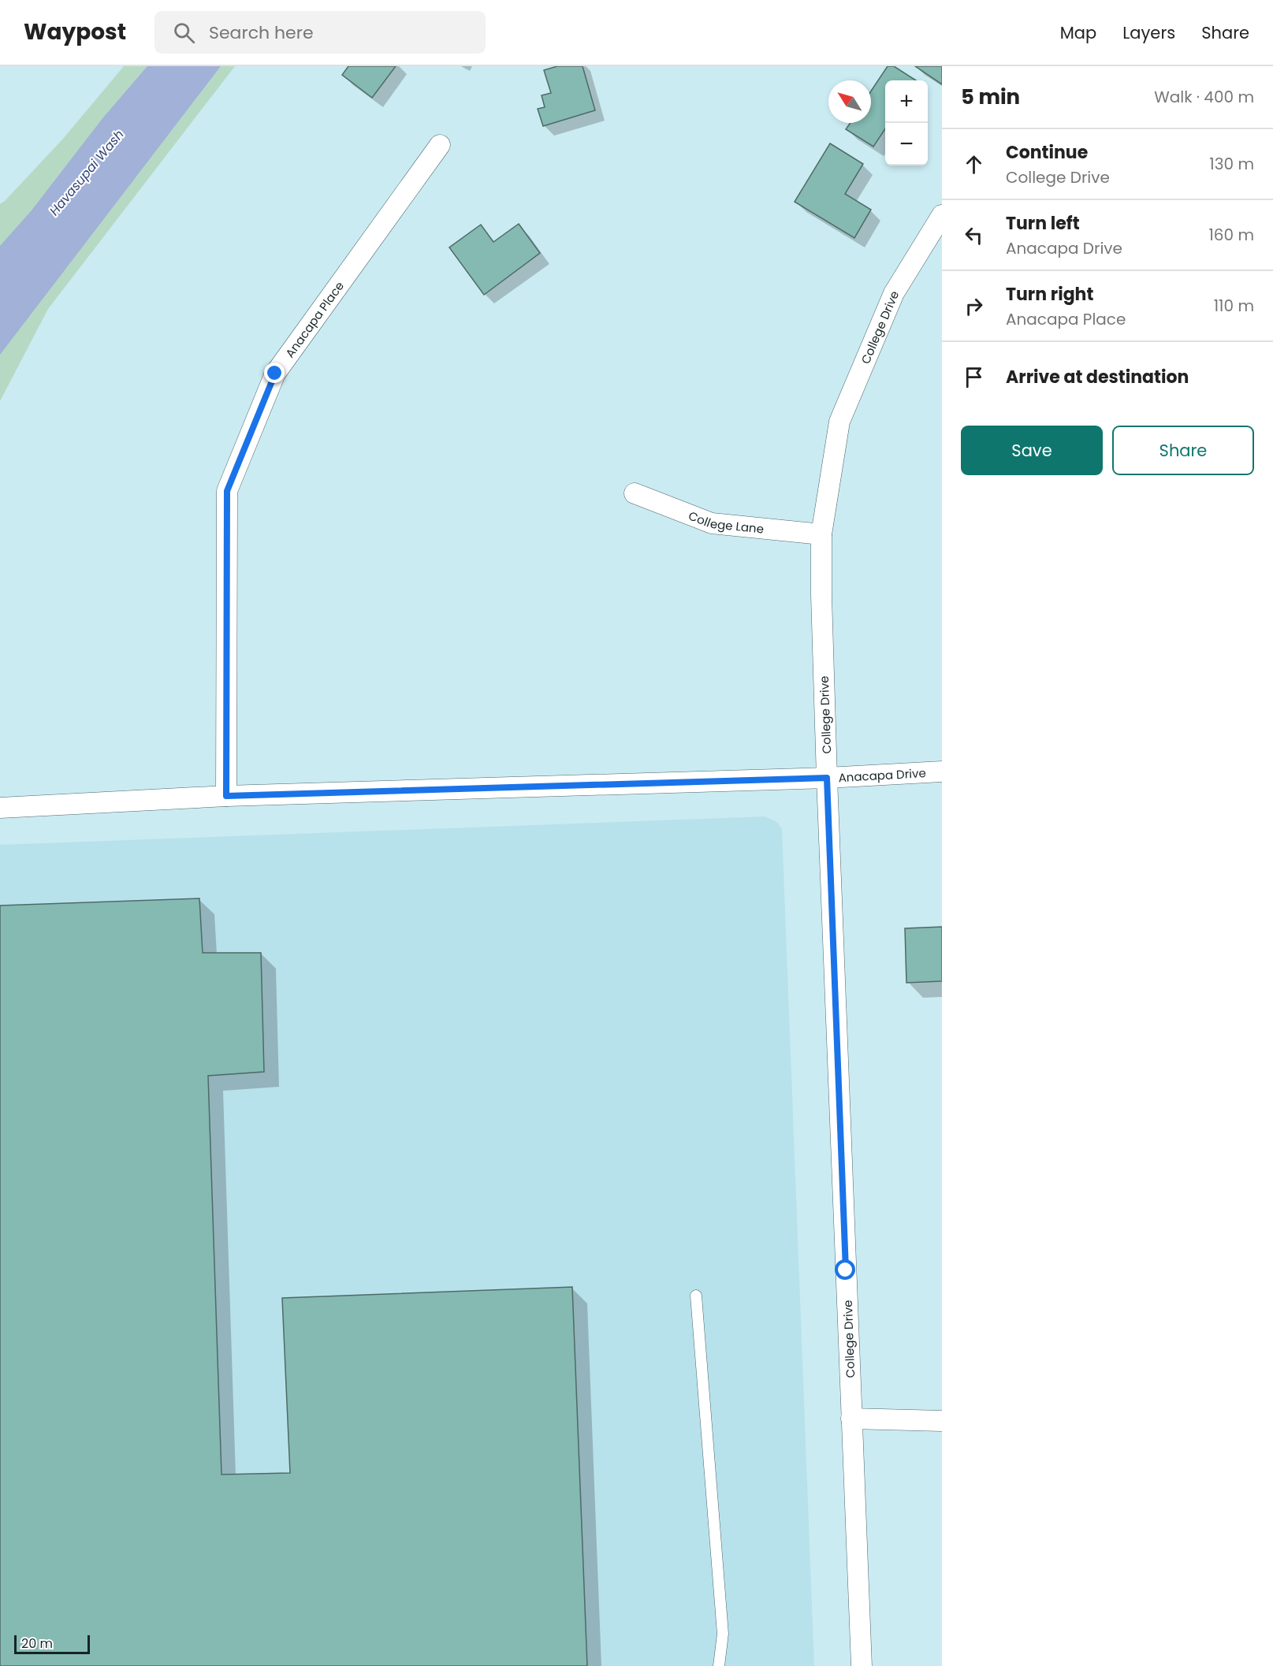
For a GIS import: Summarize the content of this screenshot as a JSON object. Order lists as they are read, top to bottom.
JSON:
{
  "streets": {
    "street": [
      "Anacapa Place",
      "College Drive",
      "College Lane",
      "Anacapa Drive"
    ]
  },
  "crossings": [
    ["Anacapa Place", "Anacapa Drive"],
    ["College Drive", "College Lane"],
    ["College Drive", "Anacapa Drive"]
  ],
  "water": ["Havasupai Wash"],
  "scale_bar": "20 m",
  "north": "top left",
  "page": {
    "header": "Waypost",
    "search": "Search here",
    "nav": ["Map", "Layers", "Share"],
    "heading": ["5 min", "Walk · 400 m"],
    "map_buttons": ["+", "−"],
    "list": [
      ["Continue", "College Drive", "130 m"],
      ["Turn left", "Anacapa Drive", "160 m"],
      ["Turn right", "Anacapa Place", "110 m"],
      "Arrive at destination"
    ],
    "buttons": ["Save", "Share"],
    "scale": "20 m"
  }
}
